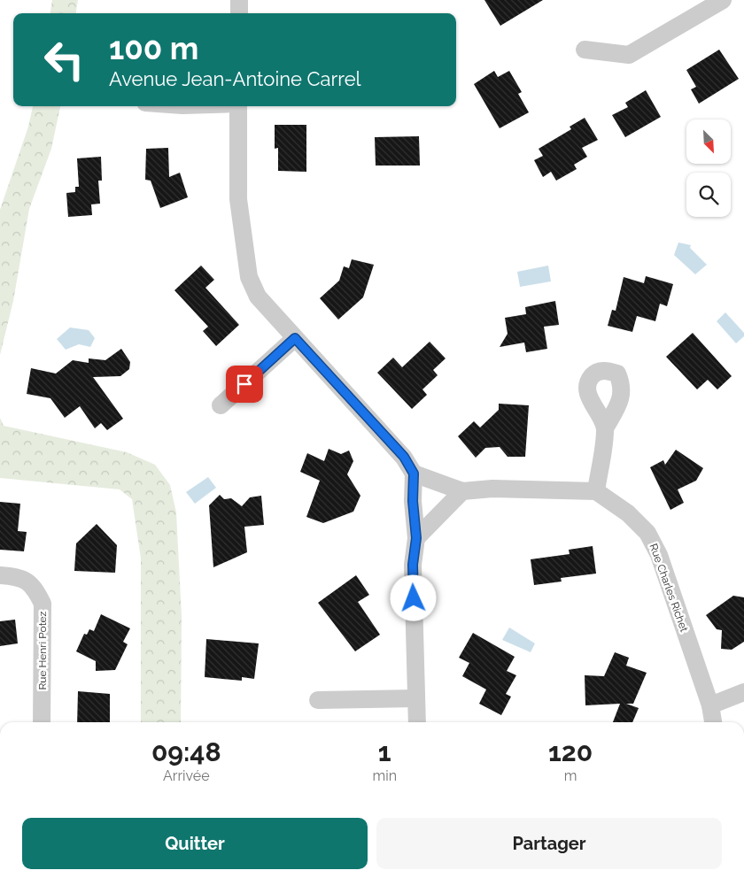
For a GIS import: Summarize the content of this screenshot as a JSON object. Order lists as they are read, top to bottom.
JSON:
{
  "streets": {
    "street": ["Rue Charles Richet", "Rue Henri Potez"]
  },
  "north": "bottom right",
  "page": {
    "turn": ["100 m", "Avenue Jean-Antoine Carrel"],
    "eta": [
      "09:48",
      "Arrivée",
      "1",
      "min",
      "120",
      "m"
    ],
    "buttons": ["Quitter", "Partager"]
  }
}
